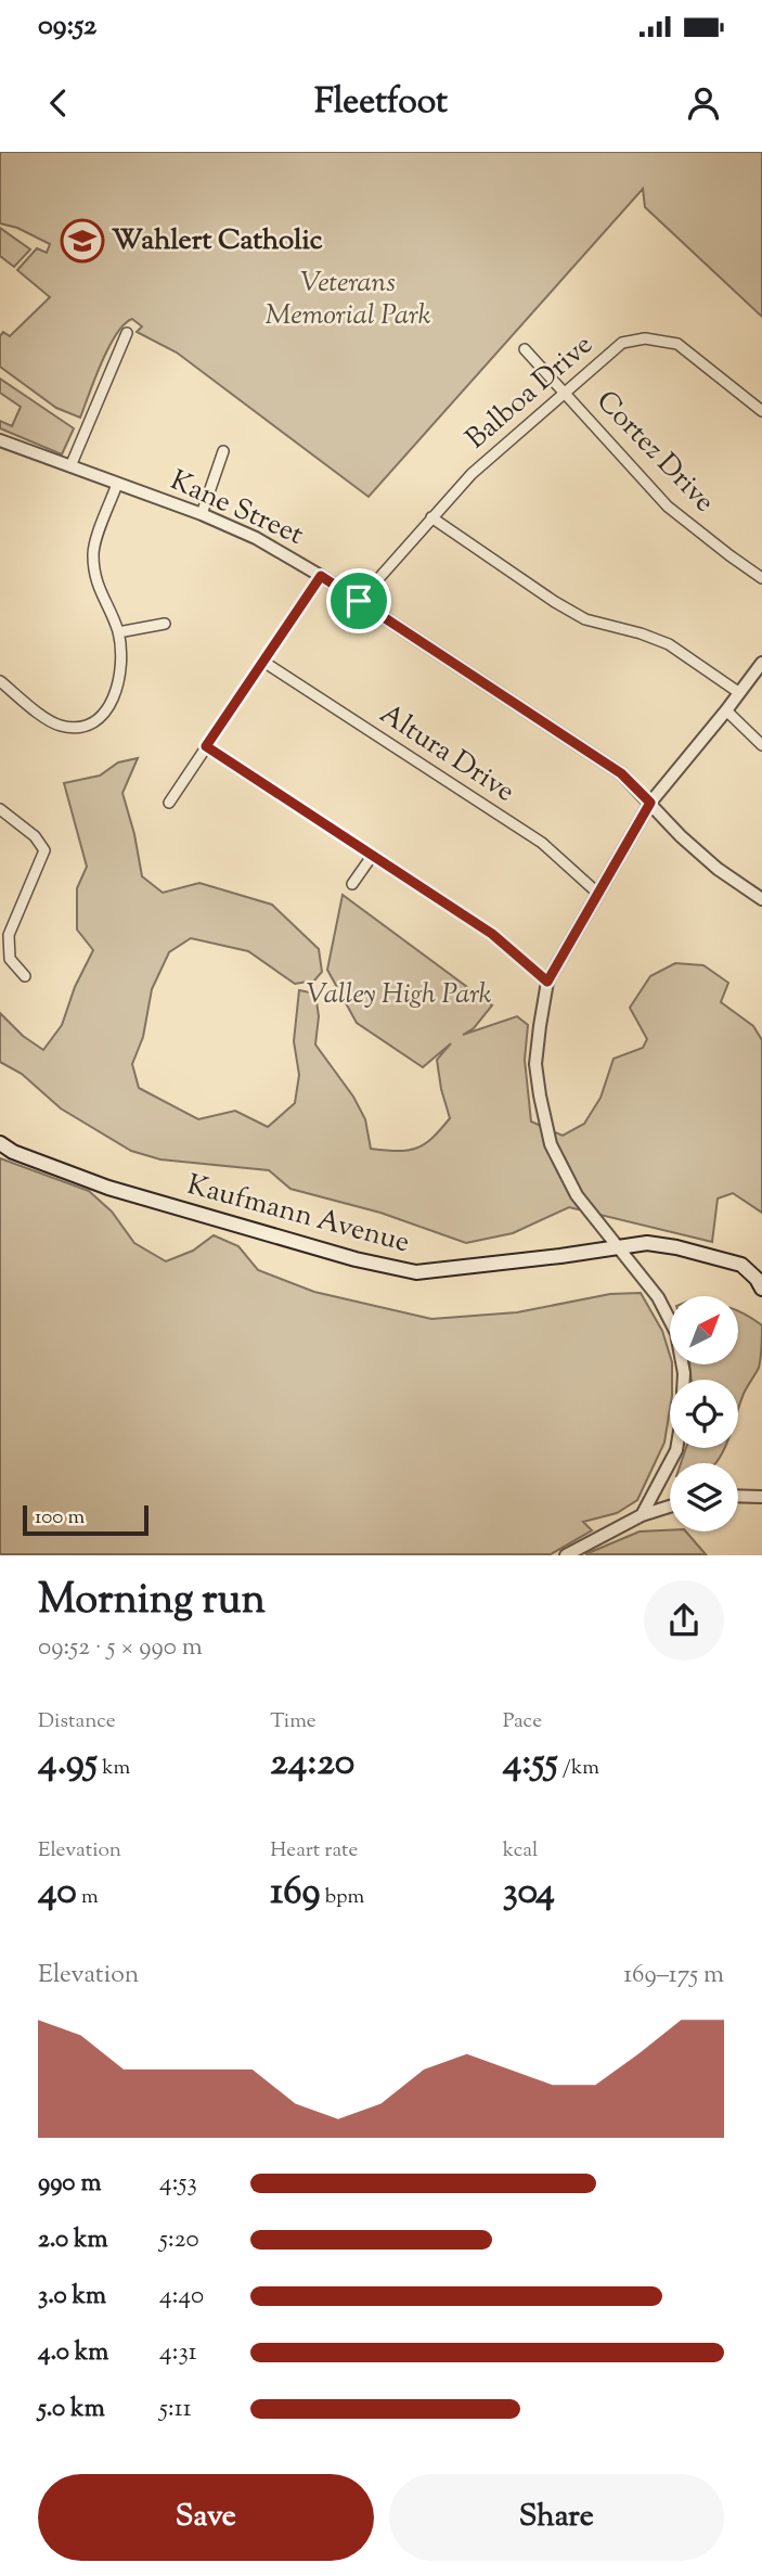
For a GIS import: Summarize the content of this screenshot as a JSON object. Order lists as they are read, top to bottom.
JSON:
{
  "streets": {
    "main road": ["Kaufmann Avenue"],
    "street": [
      "Balboa Drive",
      "Cortez Drive",
      "Kane Street",
      "Altura Drive"
    ]
  },
  "crossings": [
    ["Balboa Drive", "Cortez Drive"],
    ["Balboa Drive", "Kane Street"]
  ],
  "parks": ["Veterans Memorial Park", "Valley High Park"],
  "places": {
    "school or university": ["Wahlert Catholic"]
  },
  "scale_bar": "100 m",
  "north": "top right",
  "page": {
    "status": "09:52",
    "header": "Fleetfoot",
    "scale": "100 m",
    "heading": ["Morning run", "09:52 · 5 × 990 m"],
    "stats": [
      ["Distance", "4.95 km"],
      ["Time", "24:20"],
      ["Pace", "4:55 /km"],
      ["Elevation", "40 m"],
      ["Heart rate", "169 bpm"],
      ["kcal", "304"]
    ],
    "chart": ["Elevation", "169–175 m"],
    "list": [
      {
        "name": "990 m",
        "note": "4:53"
      },
      {
        "name": "2.0 km",
        "note": "5:20"
      },
      {
        "name": "3.0 km",
        "note": "4:40"
      },
      {
        "name": "4.0 km",
        "note": "4:31"
      },
      {
        "name": "5.0 km",
        "note": "5:11"
      }
    ],
    "buttons": ["Save", "Share"]
  }
}
